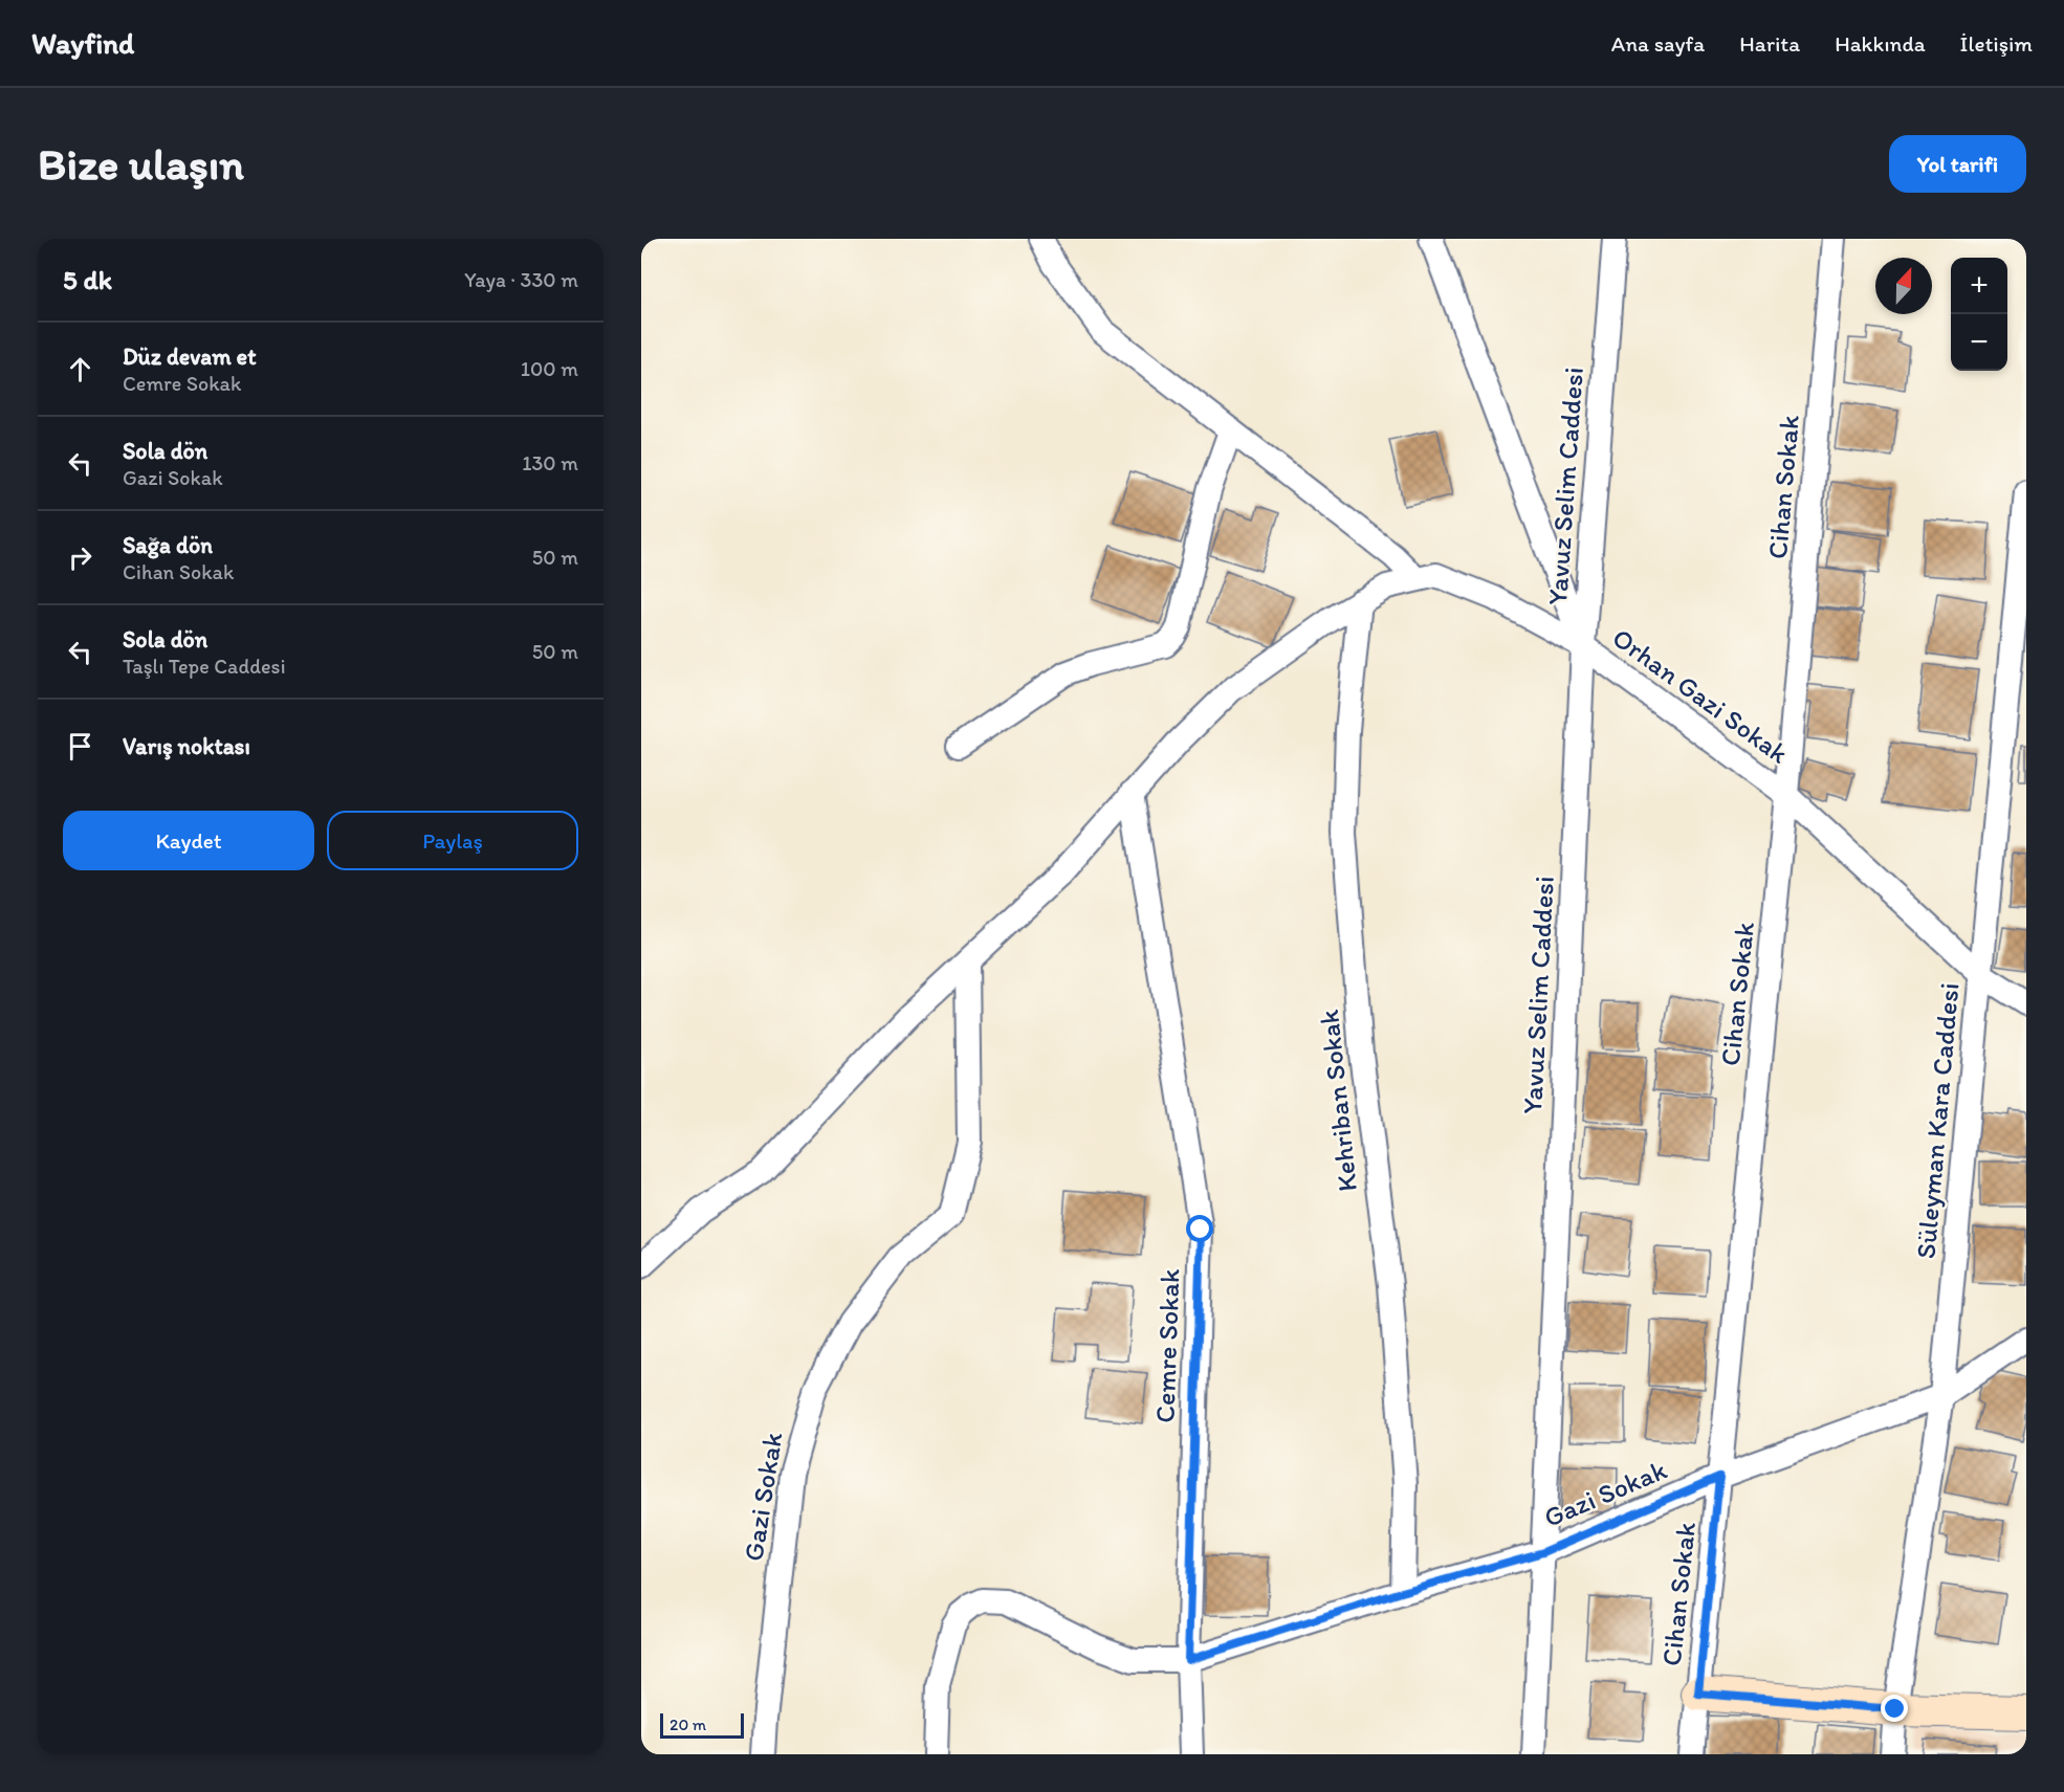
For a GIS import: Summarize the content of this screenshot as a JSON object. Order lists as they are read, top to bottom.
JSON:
{
  "streets": {
    "street": [
      "Yavuz Selim Caddesi",
      "Cihan Sokak",
      "Orhan Gazi Sokak",
      "Kehriban Sokak",
      "Süleyman Kara Caddesi",
      "Cemre Sokak",
      "Gazi Sokak"
    ]
  },
  "crossings": [
    ["Yavuz Selim Caddesi", "Orhan Gazi Sokak"],
    ["Yavuz Selim Caddesi", "Gazi Sokak"],
    ["Cihan Sokak", "Orhan Gazi Sokak"],
    ["Cihan Sokak", "Gazi Sokak"],
    ["Orhan Gazi Sokak", "Süleyman Kara Caddesi"],
    ["Kehriban Sokak", "Gazi Sokak"],
    ["Süleyman Kara Caddesi", "Gazi Sokak"],
    ["Cemre Sokak", "Gazi Sokak"]
  ],
  "scale_bar": "20 m",
  "north": "top",
  "page": {
    "header": "Wayfind",
    "nav": [
      "Ana sayfa",
      "Harita",
      "Hakkında",
      "İletişim"
    ],
    "buttons": [
      "Yol tarifi",
      ["Kaydet", "Paylaş"]
    ],
    "title": "Bize ulaşın",
    "heading": ["5 dk", "Yaya · 330 m"],
    "map_buttons": ["+", "−"],
    "list": [
      ["Düz devam et", "Cemre Sokak", "100 m"],
      ["Sola dön", "Gazi Sokak", "130 m"],
      ["Sağa dön", "Cihan Sokak", "50 m"],
      ["Sola dön", "Taşlı Tepe Caddesi", "50 m"],
      "Varış noktası"
    ],
    "scale": "20 m"
  }
}
